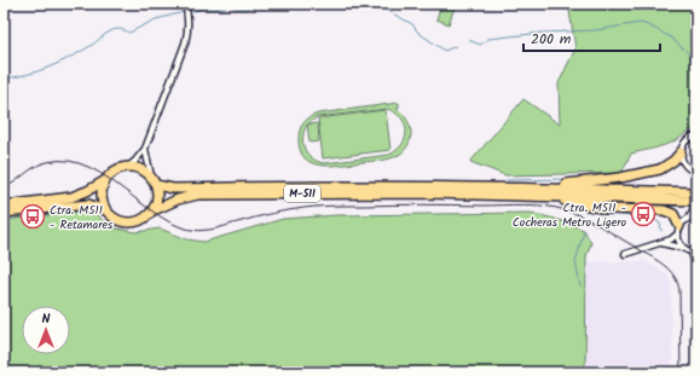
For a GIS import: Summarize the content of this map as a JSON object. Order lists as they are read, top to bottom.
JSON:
{
  "streets": {
    "highway": ["M-511"]
  },
  "places": {
    "bus stop": ["Ctra. M511 - Cocheras Metro Ligero", "Ctra. M511 - Retamares"]
  },
  "scale_bar": "200 m",
  "north": "top"
}
